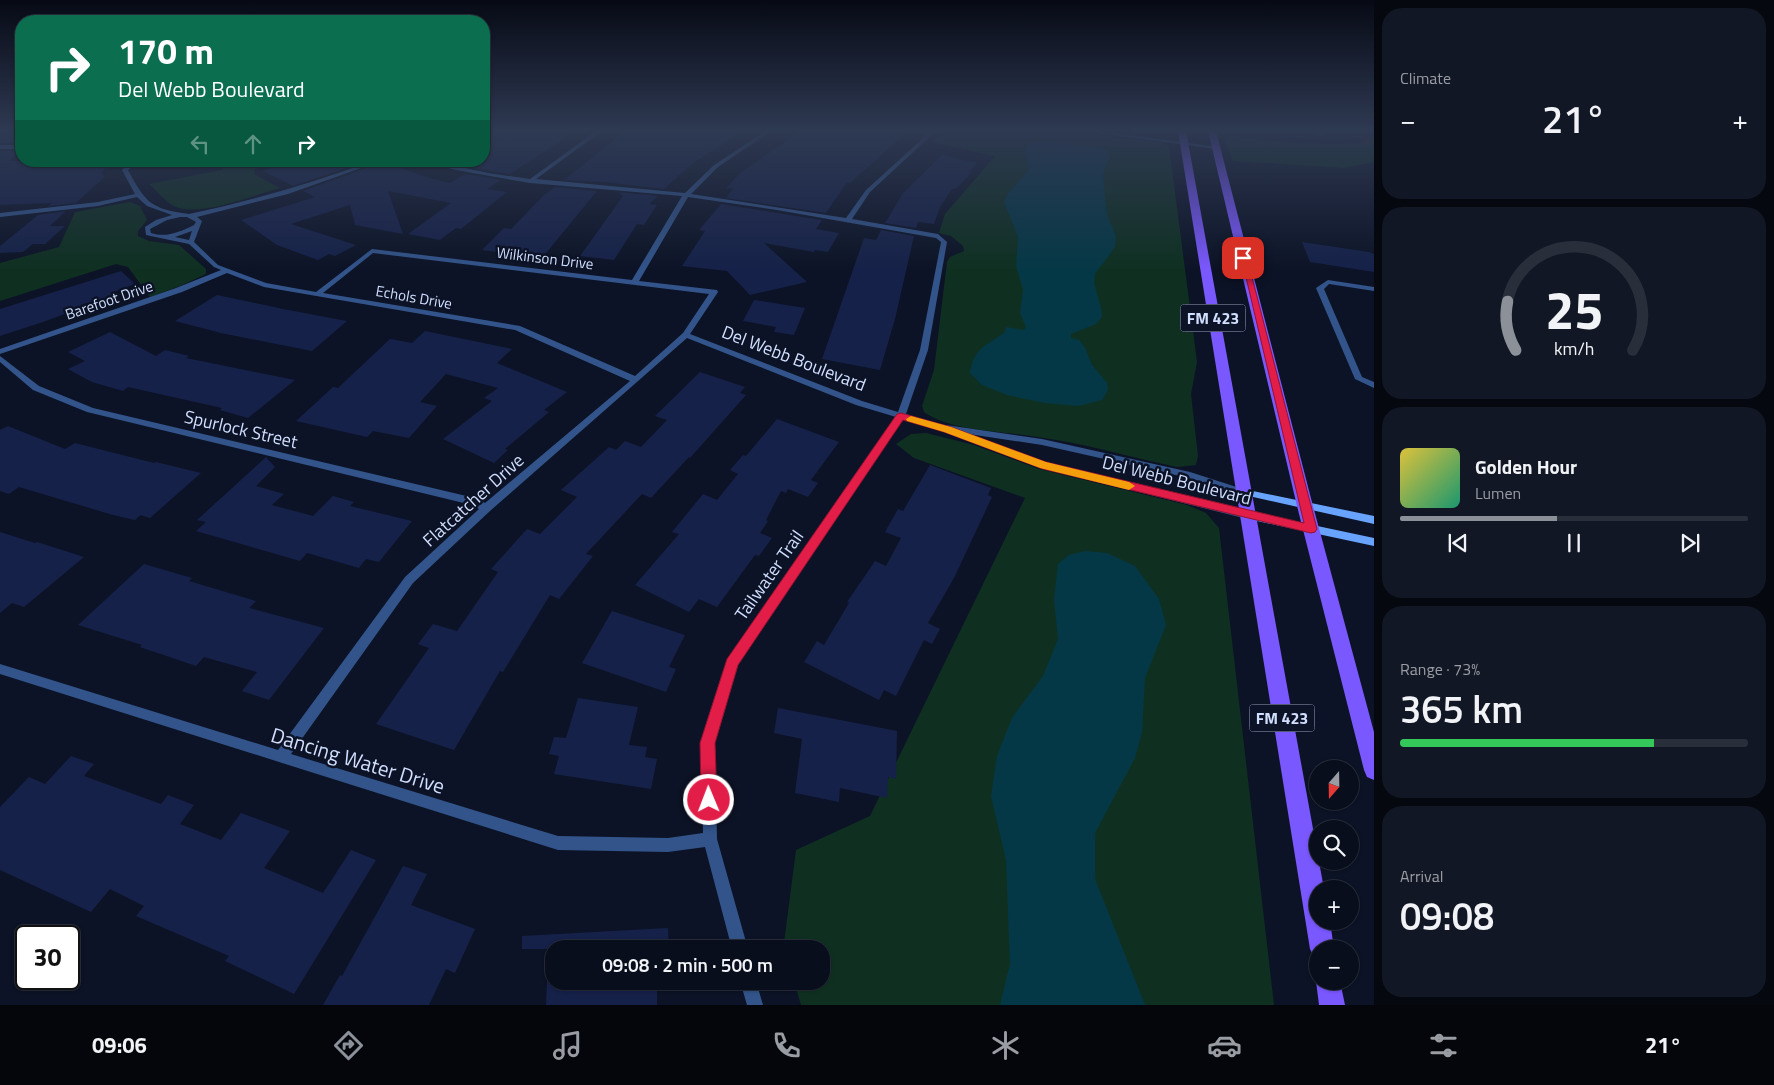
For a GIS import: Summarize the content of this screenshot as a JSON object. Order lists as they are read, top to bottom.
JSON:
{
  "streets": {
    "main road": ["FM 423"],
    "street": [
      "Wilkinson Drive",
      "Echols Drive",
      "Barefoot Drive",
      "Del Webb Boulevard",
      "Spurlock Street",
      "Flatcatcher Drive",
      "Tailwater Trail",
      "Dancing Water Drive"
    ]
  },
  "crossings": [
    ["Wilkinson Drive", "Echols Drive"],
    ["Wilkinson Drive", "Flatcatcher Drive"],
    ["Echols Drive", "Barefoot Drive"],
    ["Echols Drive", "Flatcatcher Drive"],
    ["FM 423", "Del Webb Boulevard"],
    ["Del Webb Boulevard", "Flatcatcher Drive"],
    ["Del Webb Boulevard", "Tailwater Trail"],
    ["Spurlock Street", "Flatcatcher Drive"],
    ["Flatcatcher Drive", "Dancing Water Drive"],
    ["Tailwater Trail", "Dancing Water Drive"]
  ],
  "north": "bottom",
  "page": {
    "tile": [
      "Climate",
      ["Range · 73%", "365 km"],
      ["Arrival", "09:08"]
    ],
    "turn": ["170 m", "Del Webb Boulevard"],
    "heat": ["−", "21°", "+"],
    "song": ["Golden Hour", "Lumen"],
    "map_buttons": ["+", "−"],
    "limit": "30",
    "trip": "09:08 · 2 min · 500 m",
    "tabs": ["09:06", "21°"],
    "gauge": ["25", "km/h"]
  }
}
